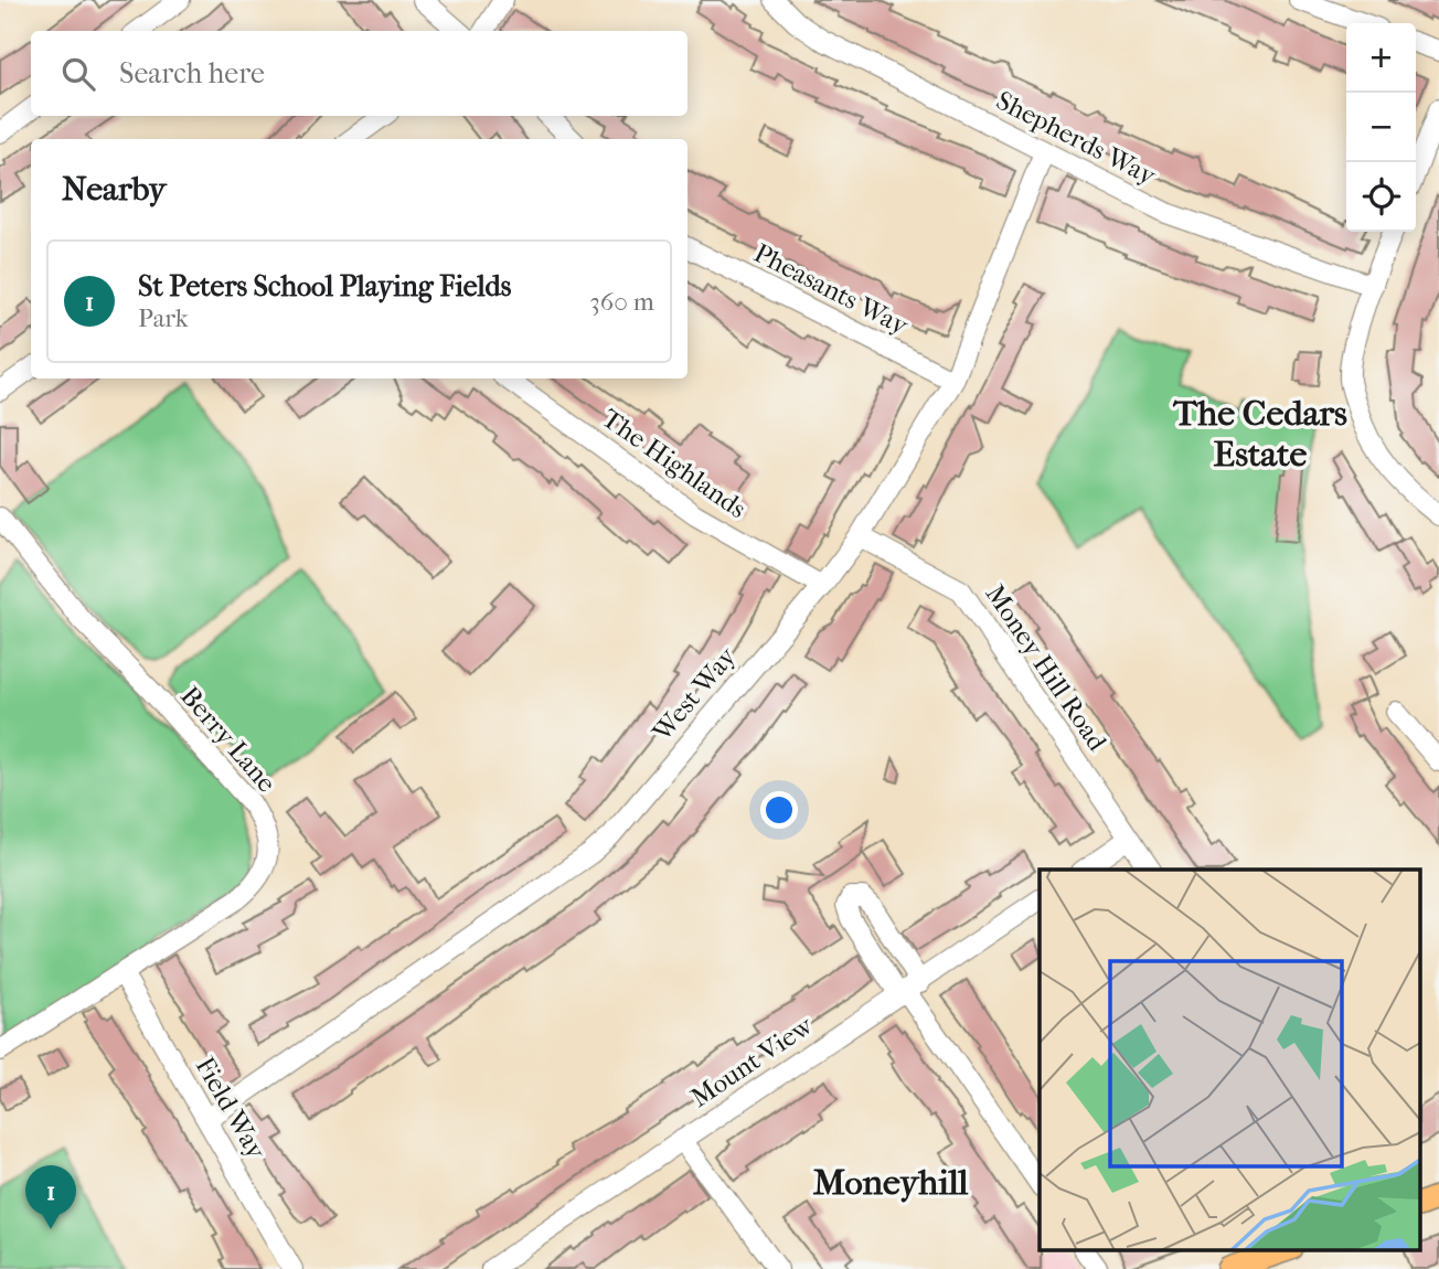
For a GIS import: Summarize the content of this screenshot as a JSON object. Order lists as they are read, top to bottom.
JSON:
{
  "streets": {
    "street": [
      "Shepherds Way",
      "Pheasants Way",
      "The Highlands",
      "Money Hill Road",
      "West Way",
      "Berry Lane",
      "Mount View",
      "Field Way"
    ]
  },
  "crossings": [
    ["Shepherds Way", "West Way"],
    ["Pheasants Way", "West Way"],
    ["The Highlands", "West Way"],
    ["Money Hill Road", "West Way"],
    ["West Way", "Field Way"],
    ["Berry Lane", "Field Way"]
  ],
  "districts": ["The Cedars Estate", "Moneyhill"],
  "page": {
    "map_buttons": ["+", "−"],
    "search": "Search here",
    "heading": "Nearby",
    "list": [
      {
        "mark": "1",
        "name": "St Peters School Playing Fields",
        "note": "Park",
        "value": "360 m"
      }
    ],
    "pins": "1"
  }
}
